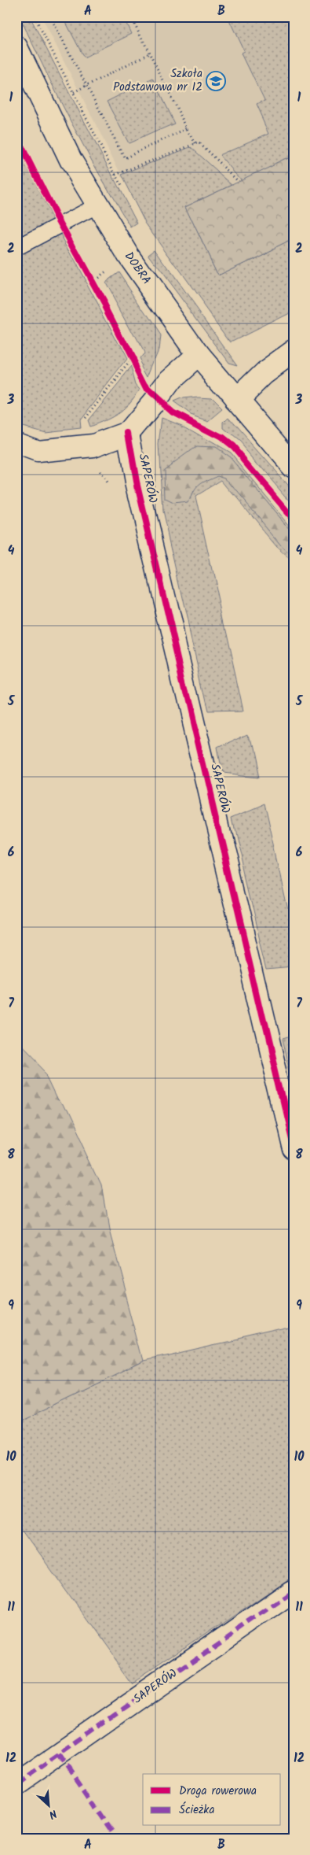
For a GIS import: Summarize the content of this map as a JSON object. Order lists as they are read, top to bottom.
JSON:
{
  "streets": {
    "street": ["DOBRA", "SAPERÓW"]
  },
  "places": {
    "school or university": ["Szkoła Podstawowa nr 12"]
  },
  "legend": ["Droga rowerowa", "Ścieżka"],
  "north": "bottom right",
  "grid": {
    "columns": ["A", "B"],
    "rows": [
      "1",
      "2",
      "3",
      "4",
      "5",
      "6",
      "7",
      "8",
      "9",
      "10",
      "11",
      "12"
    ]
  }
}
